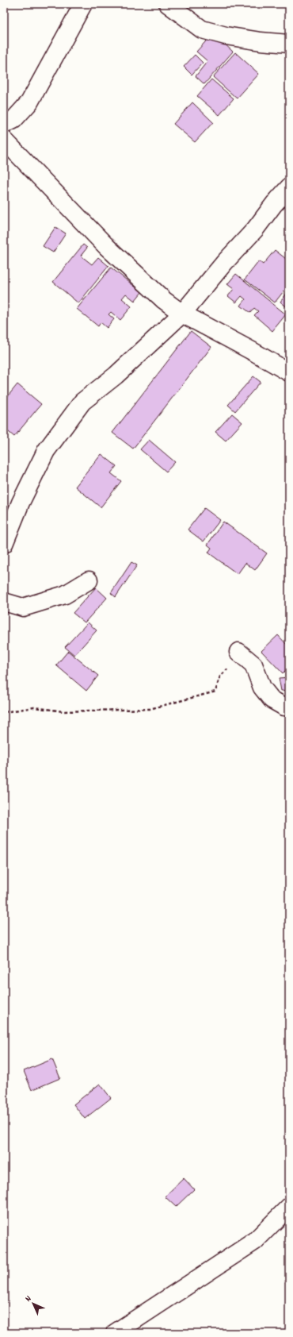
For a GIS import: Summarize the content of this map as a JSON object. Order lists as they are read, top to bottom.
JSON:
{
  "north": "top left"
}
